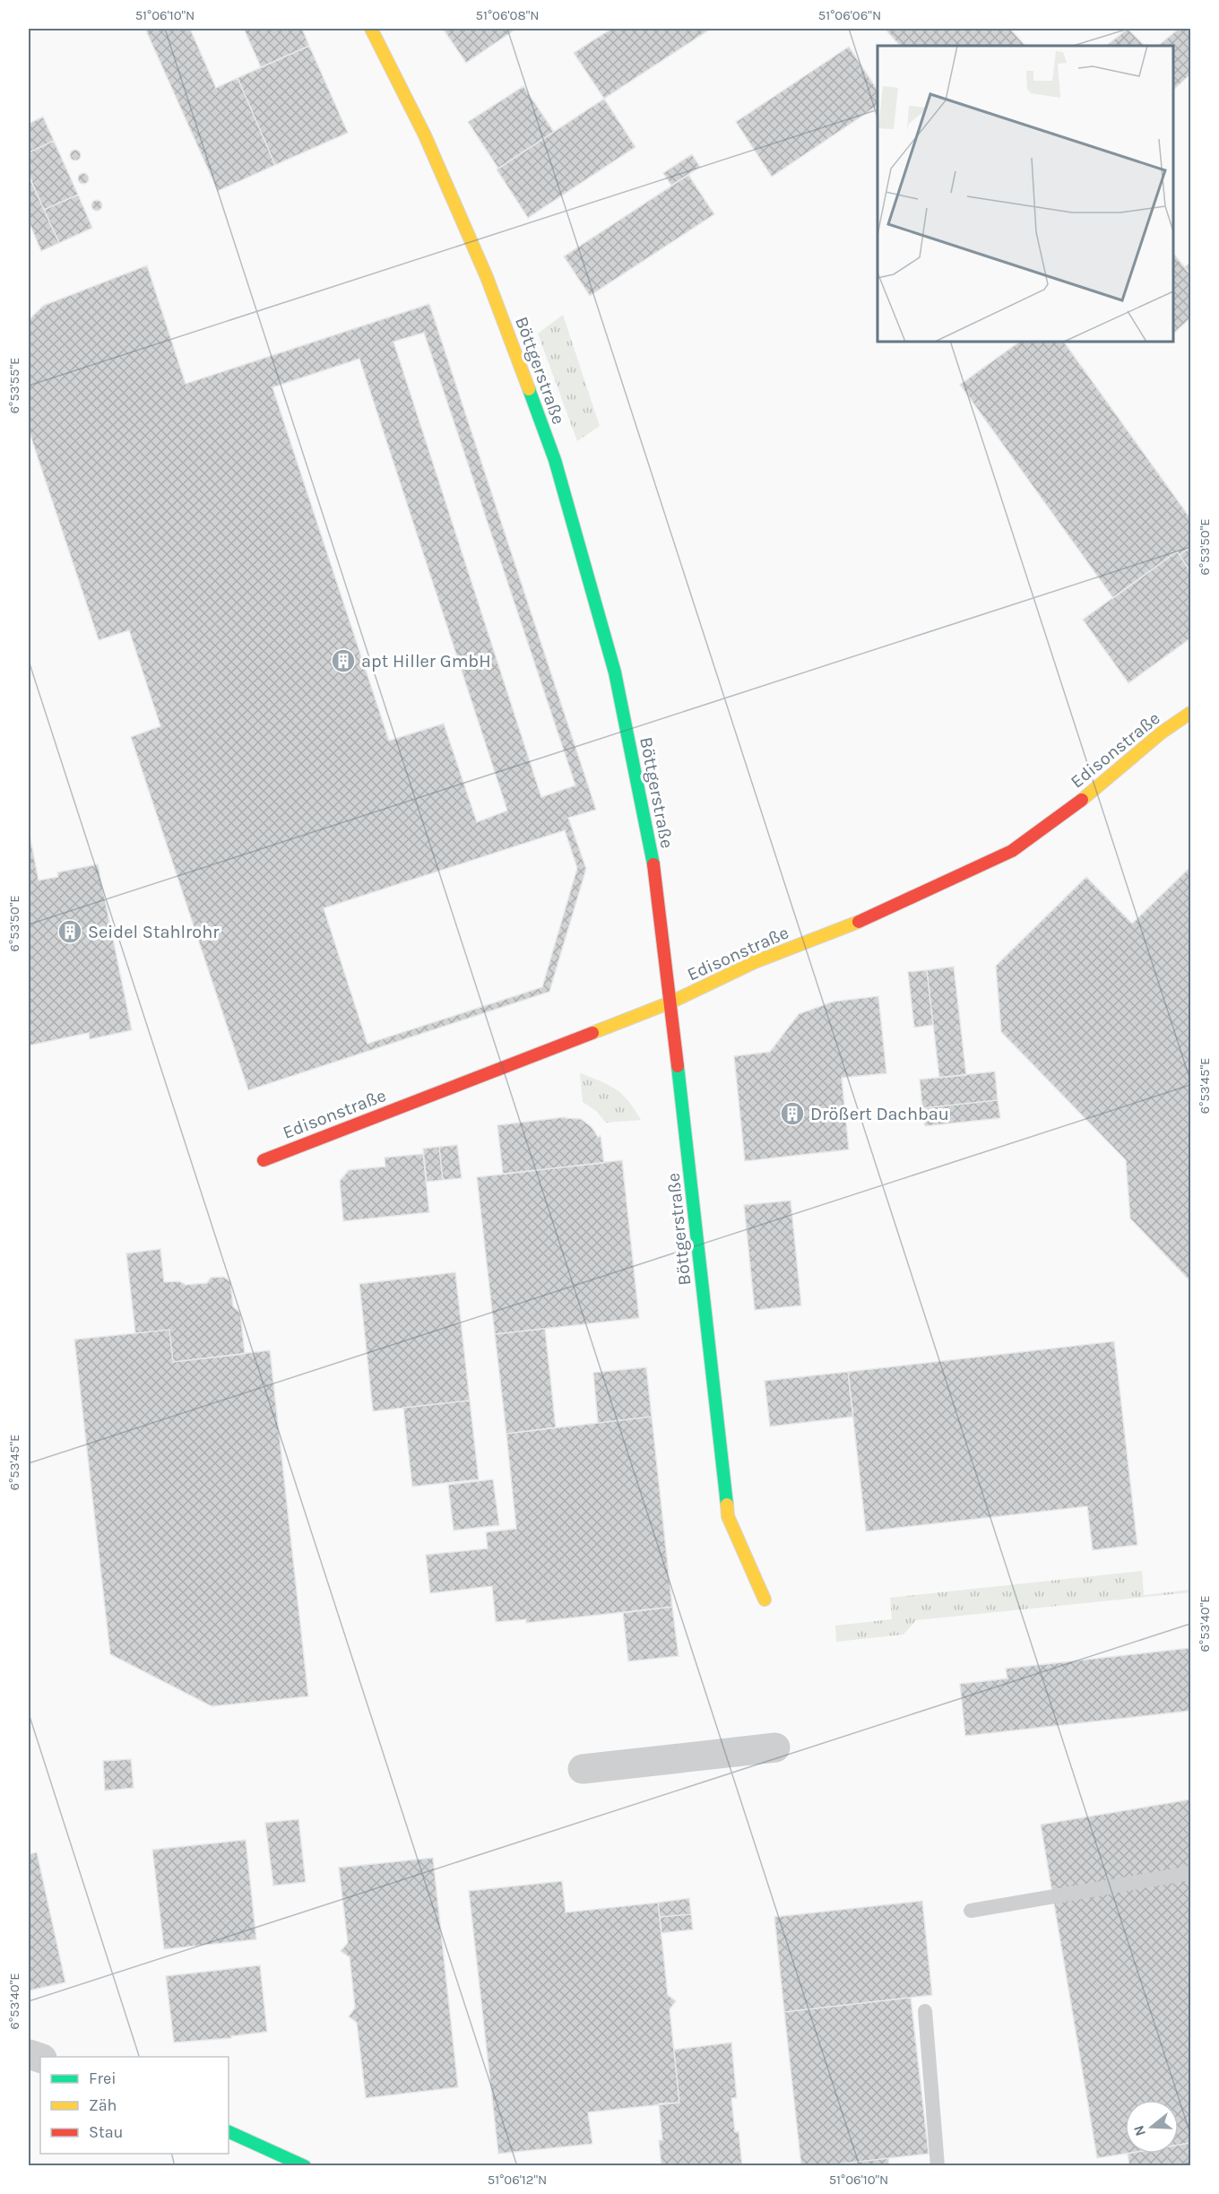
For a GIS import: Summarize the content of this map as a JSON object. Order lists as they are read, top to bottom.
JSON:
{
  "streets": {
    "street": ["Böttgerstraße", "Edisonstraße"]
  },
  "crossings": [
    ["Böttgerstraße", "Edisonstraße"]
  ],
  "places": {
    "building": ["apt Hiller GmbH", "Seidel Stahlrohr", "Drößert Dachbau"]
  },
  "legend": ["Frei", "Zäh", "Stau"],
  "north": "left",
  "coordinates": [
    "51°06'10\"N",
    "51°06'08\"N",
    "51°06'06\"N",
    "6°53'55\"E",
    "6°53'50\"E",
    "6°53'45\"E",
    "6°53'40\"E",
    "51°06'12\"N"
  ]
}
